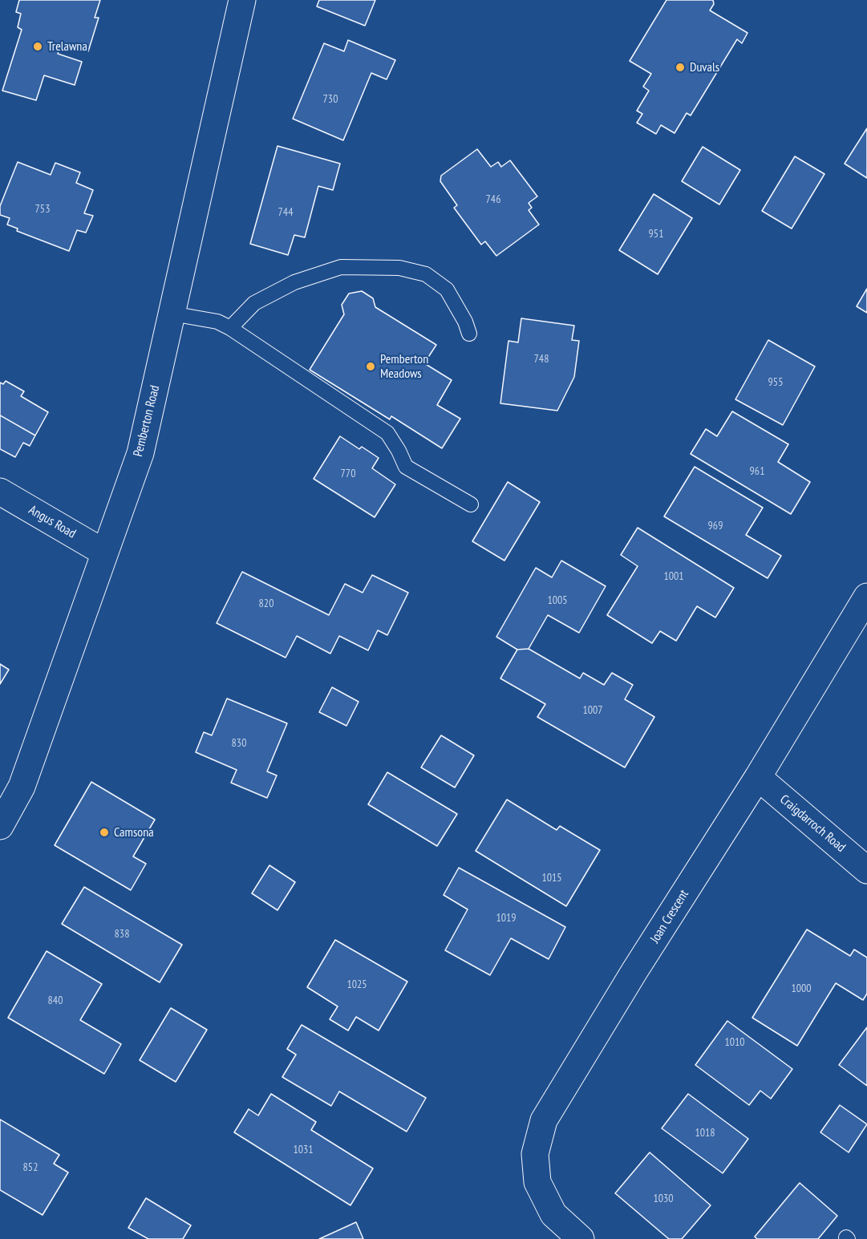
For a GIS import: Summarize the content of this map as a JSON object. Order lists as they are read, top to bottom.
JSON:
{
  "streets": {
    "street": [
      "Pemberton Road",
      "Angus Road",
      "Craigdarroch Road",
      "Joan Crescent"
    ]
  },
  "crossings": [
    ["Pemberton Road", "Angus Road"],
    ["Craigdarroch Road", "Joan Crescent"]
  ],
  "places": [
    "Trelawna",
    "Duvals",
    "Pemberton Meadows",
    "Camsona"
  ],
  "house_numbers": [
    "730",
    "746",
    "753",
    "744",
    "951",
    "748",
    "955",
    "961",
    "770",
    "969",
    "1001",
    "1005",
    "820",
    "1007",
    "830",
    "1015",
    "1019",
    "838",
    "1025",
    "1000",
    "840",
    "1010",
    "1018",
    "1031",
    "852",
    "1030"
  ]
}
